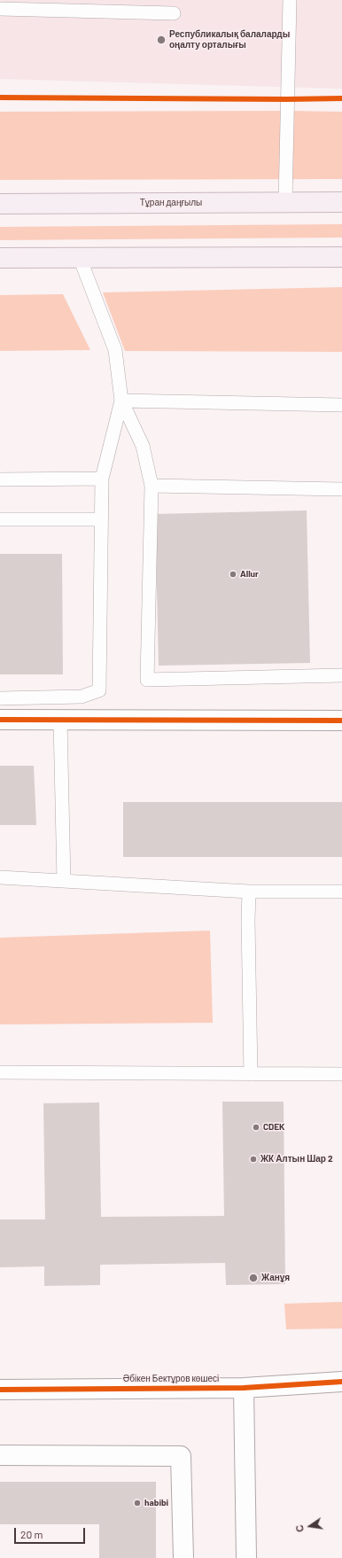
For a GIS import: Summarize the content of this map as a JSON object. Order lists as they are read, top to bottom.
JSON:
{
  "streets": {
    "main road": ["Тұран даңғылы"],
    "street": ["Әбікен Бектұров көшесі"]
  },
  "places": [
    "Республикалық балаларды оңалту орталығы",
    "Allur",
    "CDEK",
    "ЖК Алтын Шар 2",
    "Жанұя",
    "habibi"
  ],
  "scale_bar": "20 m",
  "north": "left"
}
